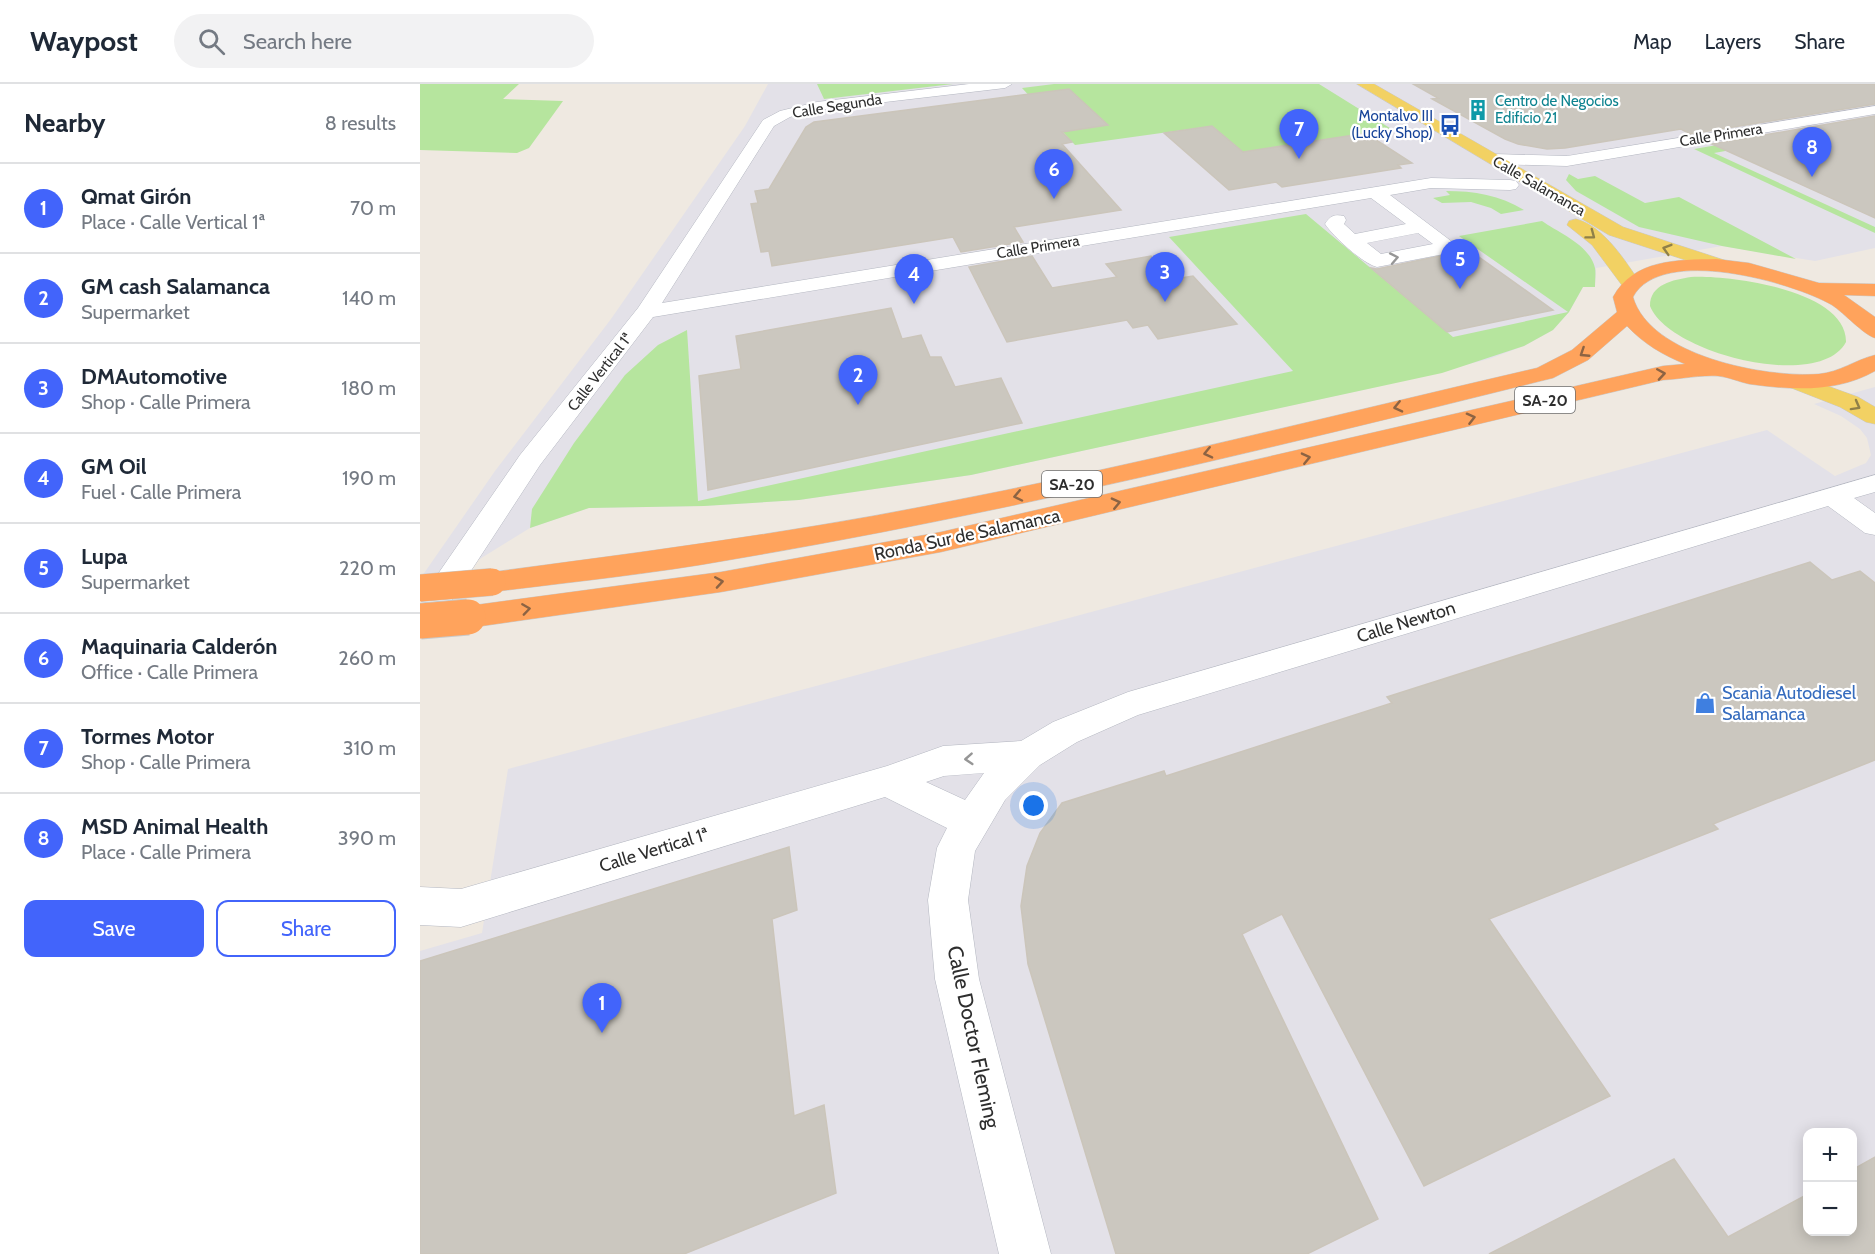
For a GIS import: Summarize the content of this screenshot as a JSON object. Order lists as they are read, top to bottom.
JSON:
{
  "streets": {
    "highway": ["SA-20", "Ronda Sur de Salamanca"],
    "main road": ["Calle Salamanca"],
    "street": [
      "Calle Segunda",
      "Calle Primera",
      "Calle Vertical 1ª",
      "Calle Newton",
      "Calle Doctor Fleming"
    ]
  },
  "crossings": [
    ["Calle Segunda", "Calle Vertical 1ª"],
    ["Calle Primera", "Calle Salamanca"],
    ["Calle Primera", "Calle Vertical 1ª"],
    ["Calle Vertical 1ª", "Ronda Sur de Salamanca"],
    ["Calle Vertical 1ª", "Calle Newton"],
    ["Calle Newton", "Calle Doctor Fleming"]
  ],
  "places": {
    "building": ["Centro de Negocios Edificio 21"],
    "bus stop": ["Montalvo III (Lucky Shop)"],
    "shop": ["Scania Autodiesel Salamanca"]
  },
  "page": {
    "header": "Waypost",
    "search": "Search here",
    "nav": ["Map", "Layers", "Share"],
    "heading": ["Nearby", "8 results"],
    "pins": [
      "7",
      "8",
      "6",
      "5",
      "3",
      "4",
      "2",
      "1"
    ],
    "list": [
      {
        "mark": "1",
        "name": "Qmat Girón",
        "note": "Place · Calle Vertical 1ª",
        "value": "70 m"
      },
      {
        "mark": "2",
        "name": "GM cash Salamanca",
        "note": "Supermarket",
        "value": "140 m"
      },
      {
        "mark": "3",
        "name": "DMAutomotive",
        "note": "Shop · Calle Primera",
        "value": "180 m"
      },
      {
        "mark": "4",
        "name": "GM Oil",
        "note": "Fuel · Calle Primera",
        "value": "190 m"
      },
      {
        "mark": "5",
        "name": "Lupa",
        "note": "Supermarket",
        "value": "220 m"
      },
      {
        "mark": "6",
        "name": "Maquinaria Calderón",
        "note": "Office · Calle Primera",
        "value": "260 m"
      },
      {
        "mark": "7",
        "name": "Tormes Motor",
        "note": "Shop · Calle Primera",
        "value": "310 m"
      },
      {
        "mark": "8",
        "name": "MSD Animal Health",
        "note": "Place · Calle Primera",
        "value": "390 m"
      }
    ],
    "buttons": ["Save", "Share"],
    "map_buttons": ["+", "−"]
  }
}
